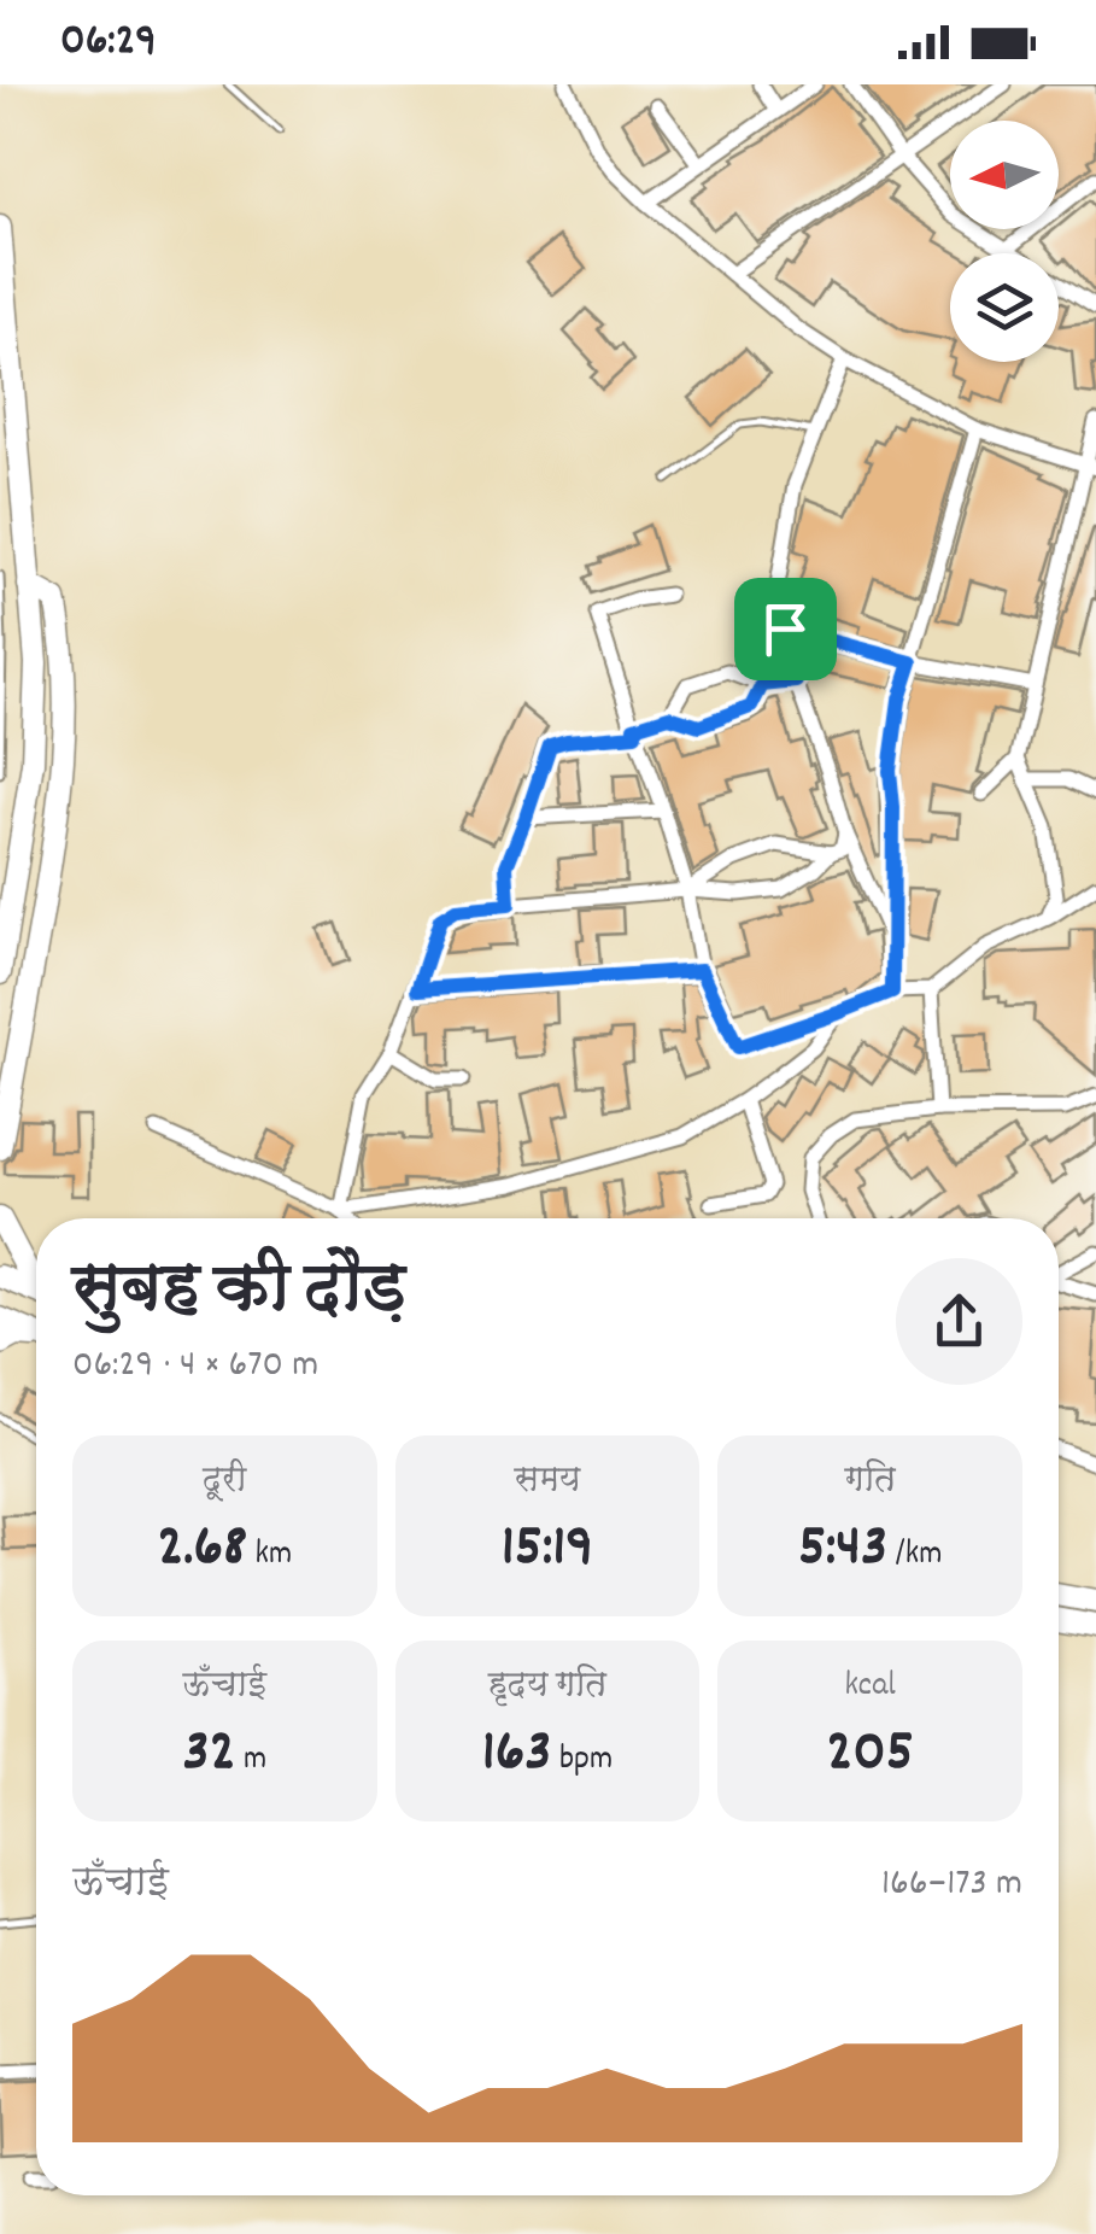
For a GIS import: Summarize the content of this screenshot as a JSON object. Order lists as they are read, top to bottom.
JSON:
{
  "north": "left",
  "page": {
    "status": "06:29",
    "heading": ["सुबह की दौड़", "06:29 · 4 × 670 m"],
    "stats": [
      ["दूरी", "2.68 km"],
      ["समय", "15:19"],
      ["गति", "5:43 /km"],
      ["ऊँचाई", "32 m"],
      ["हृदय गति", "163 bpm"],
      ["kcal", "205"]
    ],
    "chart": ["ऊँचाई", "166–173 m"]
  }
}
